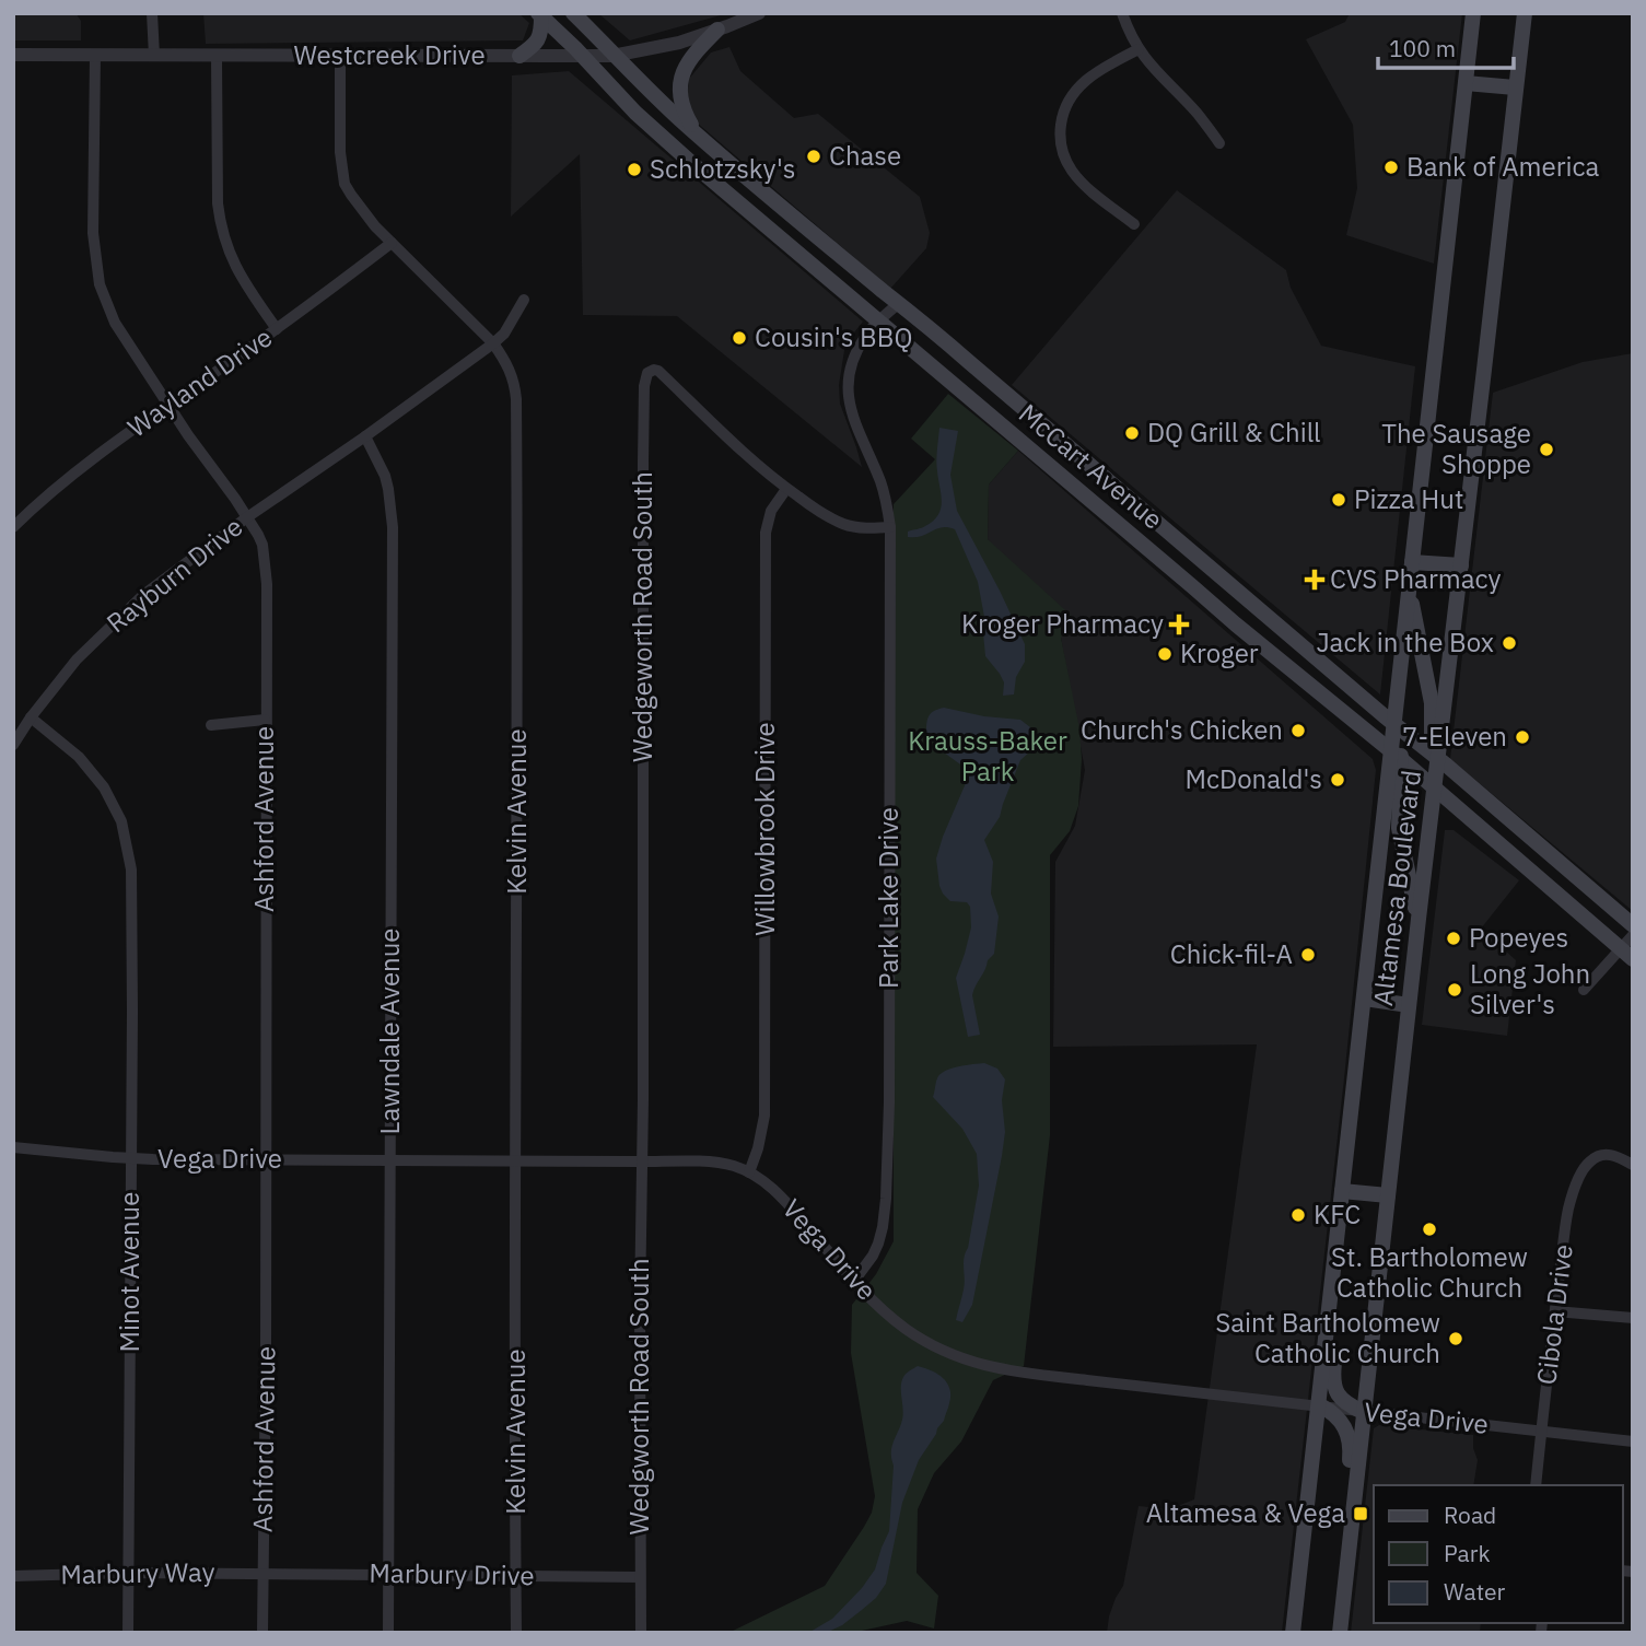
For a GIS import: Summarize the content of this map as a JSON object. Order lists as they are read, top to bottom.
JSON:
{
  "streets": {
    "main road": ["McCart Avenue", "Altamesa Boulevard"],
    "street": [
      "Westcreek Drive",
      "Wayland Drive",
      "Rayburn Drive",
      "Wedgeworth Road South",
      "Kelvin Avenue",
      "Ashford Avenue",
      "Willowbrook Drive",
      "Park Lake Drive",
      "Lawndale Avenue",
      "Vega Drive",
      "Minot Avenue",
      "Cibola Drive",
      "Wedgworth Road South",
      "Marbury Way",
      "Marbury Drive"
    ]
  },
  "crossings": [
    ["Westcreek Drive", "McCart Avenue"],
    ["Westcreek Drive", "Kelvin Avenue"],
    ["Westcreek Drive", "Ashford Avenue"],
    ["Wayland Drive", "Kelvin Avenue"],
    ["Wayland Drive", "Ashford Avenue"],
    ["McCart Avenue", "Altamesa Boulevard"],
    ["McCart Avenue", "Park Lake Drive"],
    ["Rayburn Drive", "Kelvin Avenue"],
    ["Rayburn Drive", "Ashford Avenue"],
    ["Rayburn Drive", "Lawndale Avenue"],
    ["Rayburn Drive", "Minot Avenue"],
    ["Wedgeworth Road South", "Willowbrook Drive"],
    ["Wedgeworth Road South", "Park Lake Drive"],
    ["Wedgeworth Road South", "Vega Drive"],
    ["Wedgeworth Road South", "Wedgworth Road South"],
    ["Kelvin Avenue", "Vega Drive"],
    ["Kelvin Avenue", "Marbury Drive"],
    ["Ashford Avenue", "Vega Drive"],
    ["Ashford Avenue", "Marbury Way"],
    ["Ashford Avenue", "Marbury Drive"],
    ["Willowbrook Drive", "Vega Drive"],
    ["Altamesa Boulevard", "Vega Drive"],
    ["Park Lake Drive", "Vega Drive"],
    ["Lawndale Avenue", "Vega Drive"],
    ["Lawndale Avenue", "Marbury Drive"],
    ["Vega Drive", "Minot Avenue"],
    ["Vega Drive", "Cibola Drive"],
    ["Vega Drive", "Wedgworth Road South"],
    ["Minot Avenue", "Marbury Way"],
    ["Wedgworth Road South", "Marbury Drive"],
    ["Marbury Way", "Marbury Drive"]
  ],
  "parks": ["Krauss-Baker Park"],
  "places": {
    "other": [
      "Chase",
      "Bank of America",
      "Schlotzsky's",
      "Cousin's BBQ",
      "DQ Grill & Chill",
      "The Sausage Shoppe",
      "Pizza Hut",
      "Jack in the Box",
      "Kroger",
      "Church's Chicken",
      "7-Eleven",
      "McDonald's",
      "Popeyes",
      "Chick-fil-A",
      "Long John Silver's",
      "KFC",
      "St. Bartholomew Catholic Church",
      "Saint Bartholomew Catholic Church"
    ],
    "health": ["CVS Pharmacy", "Kroger Pharmacy"],
    "transit": ["Altamesa & Vega"]
  },
  "legend": ["Road", "Park", "Water"],
  "scale_bar": "100 m"
}
